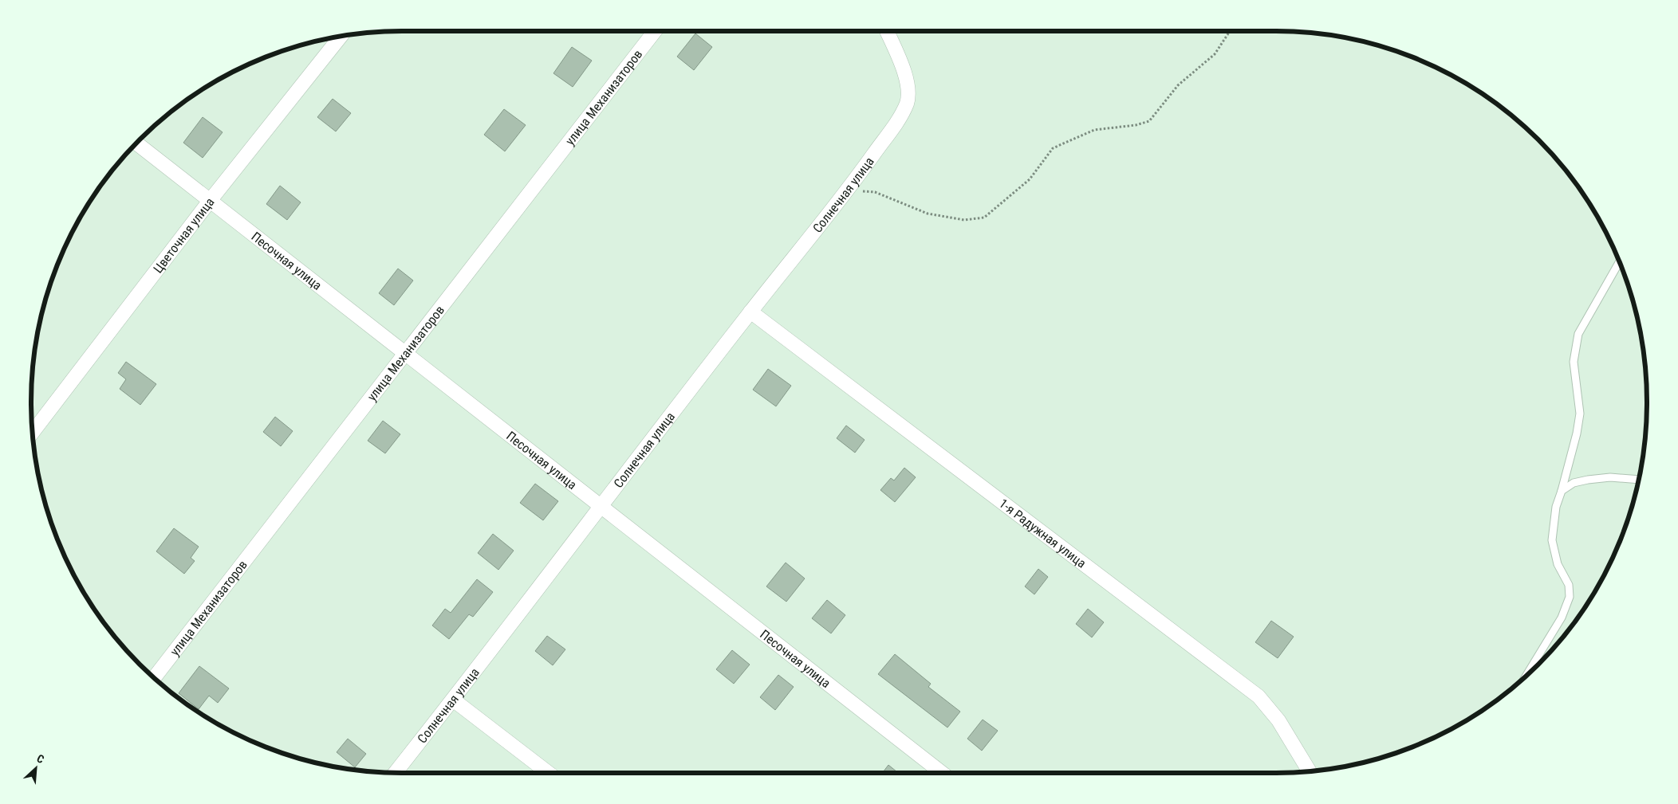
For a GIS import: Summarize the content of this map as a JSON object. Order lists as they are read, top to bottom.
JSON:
{
  "streets": {
    "street": [
      "улица Механизаторов",
      "Солнечная улица",
      "Цветочная улица",
      "Песочная улица",
      "1-я Радужная улица"
    ]
  },
  "crossings": [
    ["улица Механизаторов", "Песочная улица"],
    ["Солнечная улица", "Песочная улица"],
    ["Солнечная улица", "1-я Радужная улица"],
    ["Цветочная улица", "Песочная улица"]
  ],
  "north": "top right"
}
